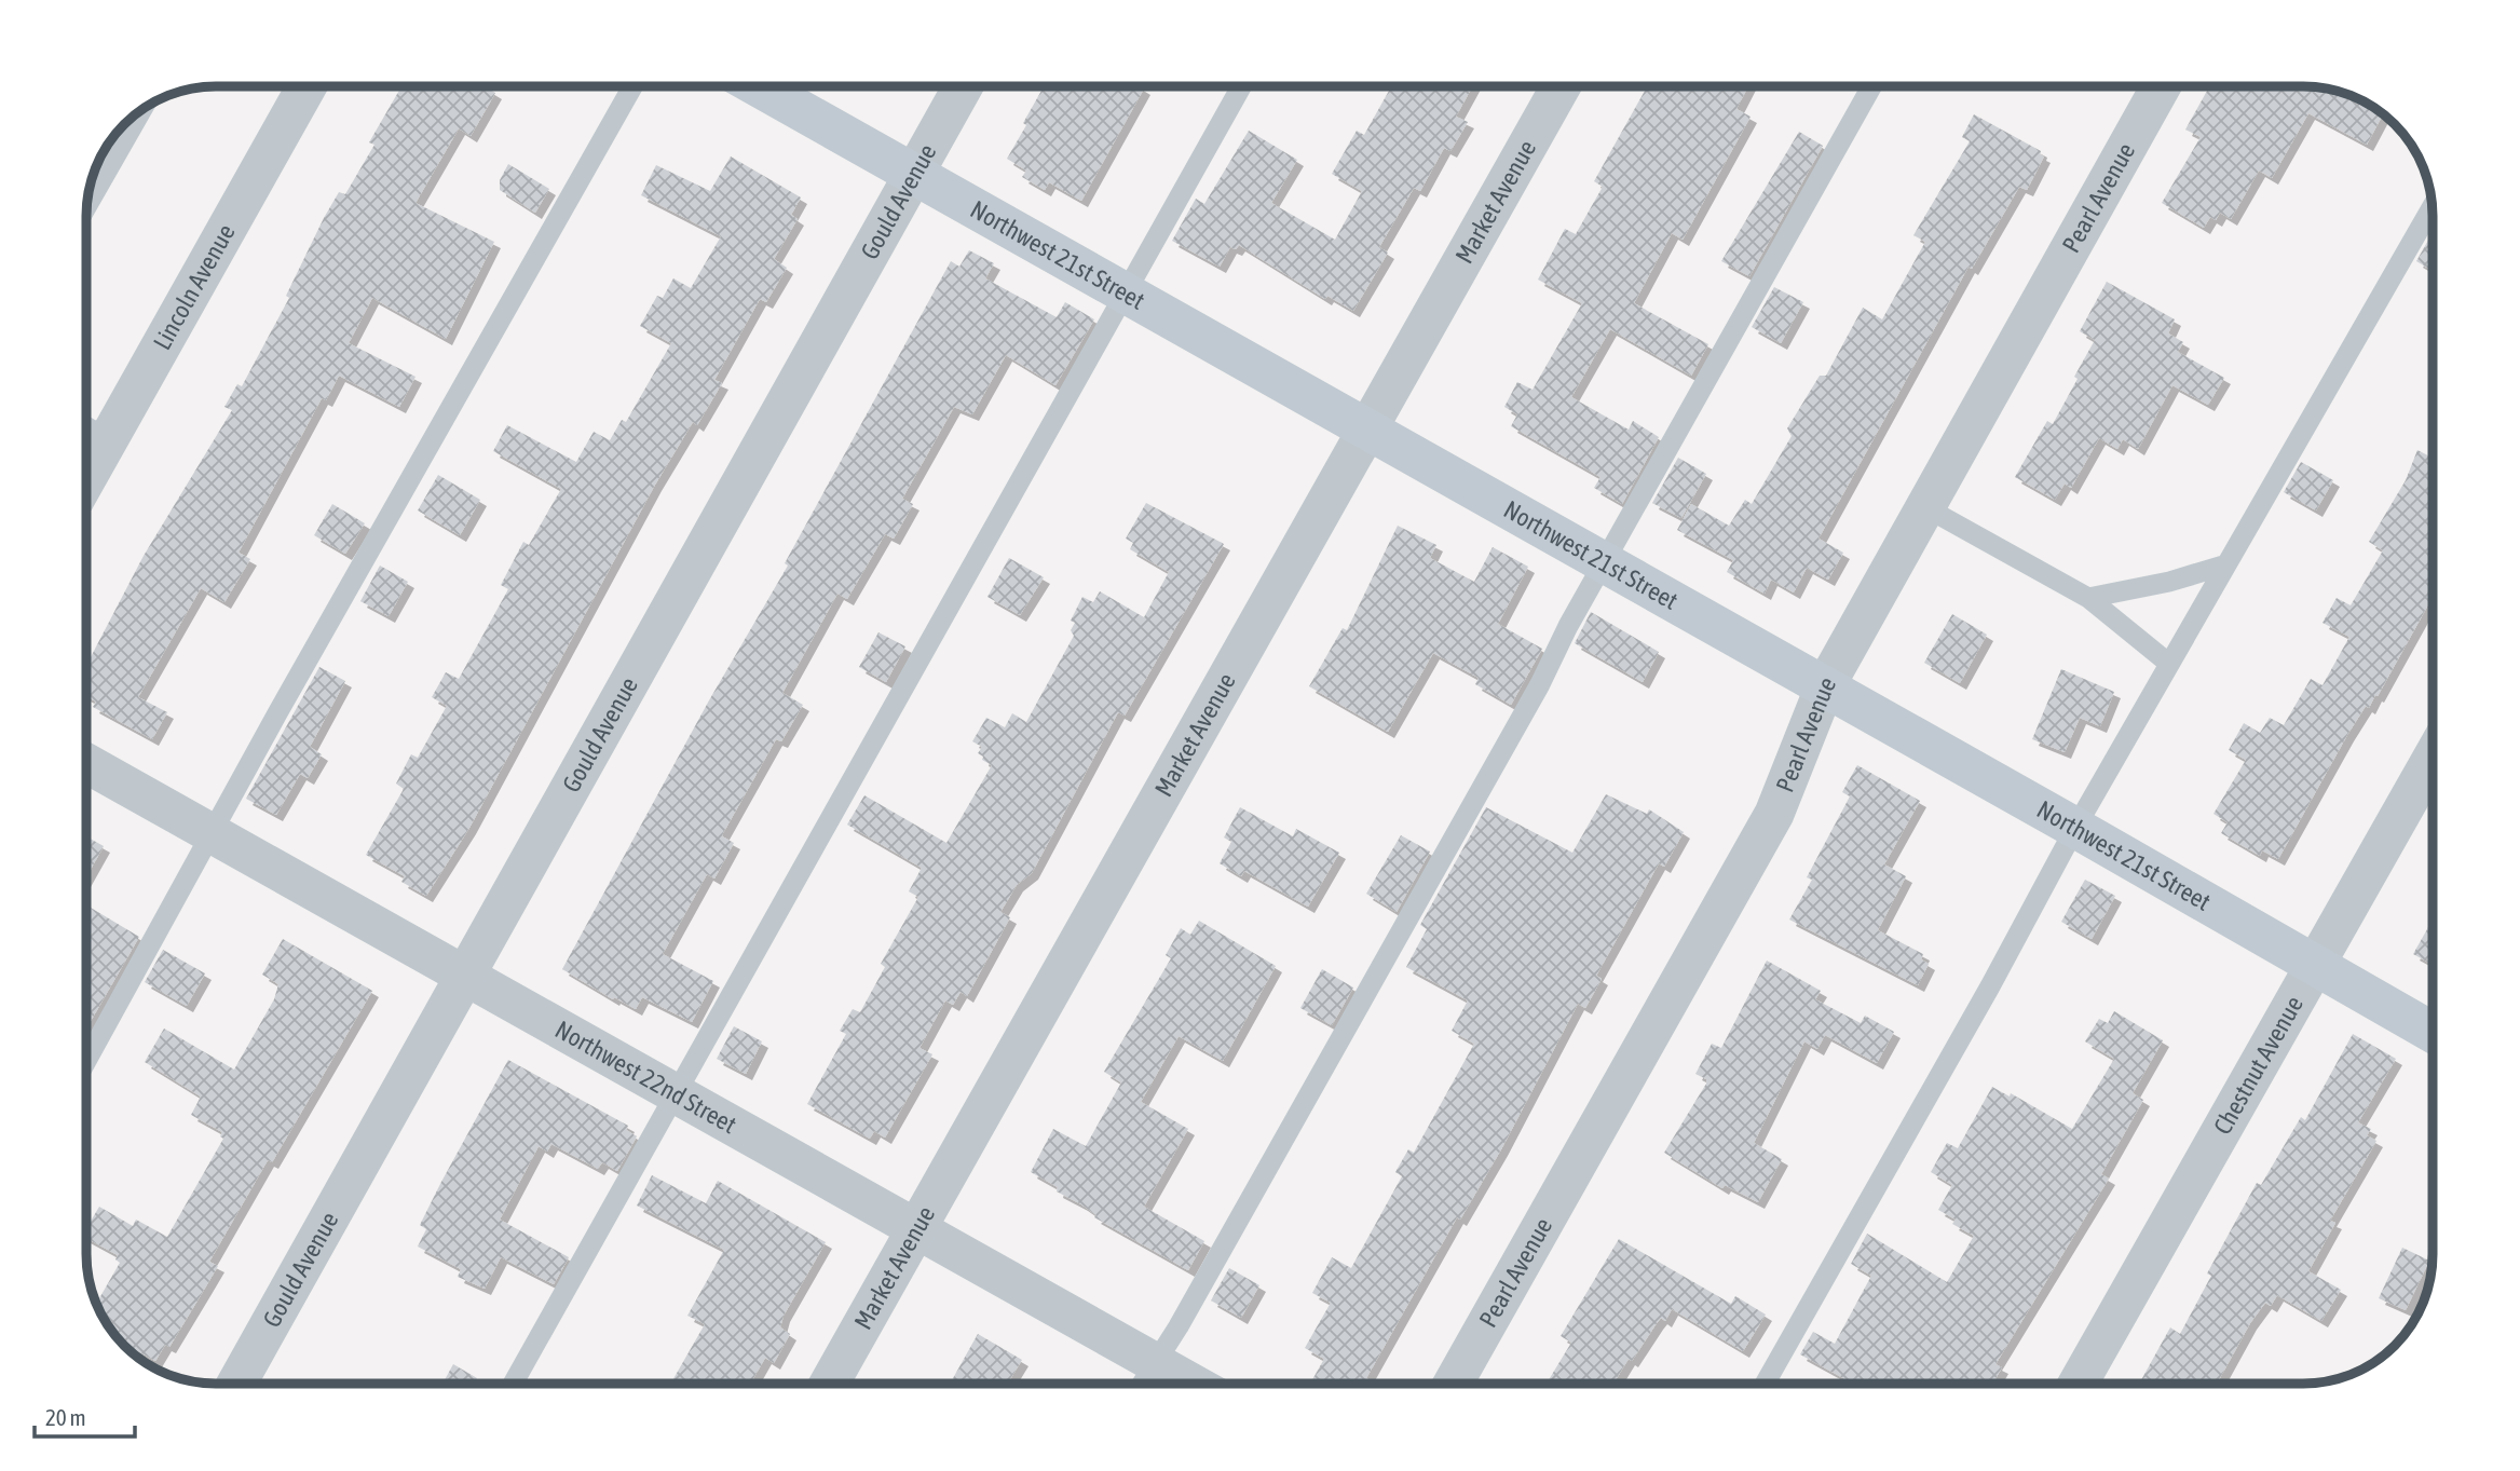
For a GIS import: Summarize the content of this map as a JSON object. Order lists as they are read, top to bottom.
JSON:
{
  "streets": {
    "street": [
      "Pearl Avenue",
      "Gould Avenue",
      "Market Avenue",
      "Northwest 21st Street",
      "Lincoln Avenue",
      "Chestnut Avenue",
      "Northwest 22nd Street"
    ]
  },
  "crossings": [
    ["Pearl Avenue", "Northwest 21st Street"],
    ["Gould Avenue", "Northwest 21st Street"],
    ["Gould Avenue", "Northwest 22nd Street"],
    ["Market Avenue", "Northwest 21st Street"],
    ["Market Avenue", "Northwest 22nd Street"],
    ["Northwest 21st Street", "Chestnut Avenue"]
  ],
  "scale_bar": "20 m"
}
